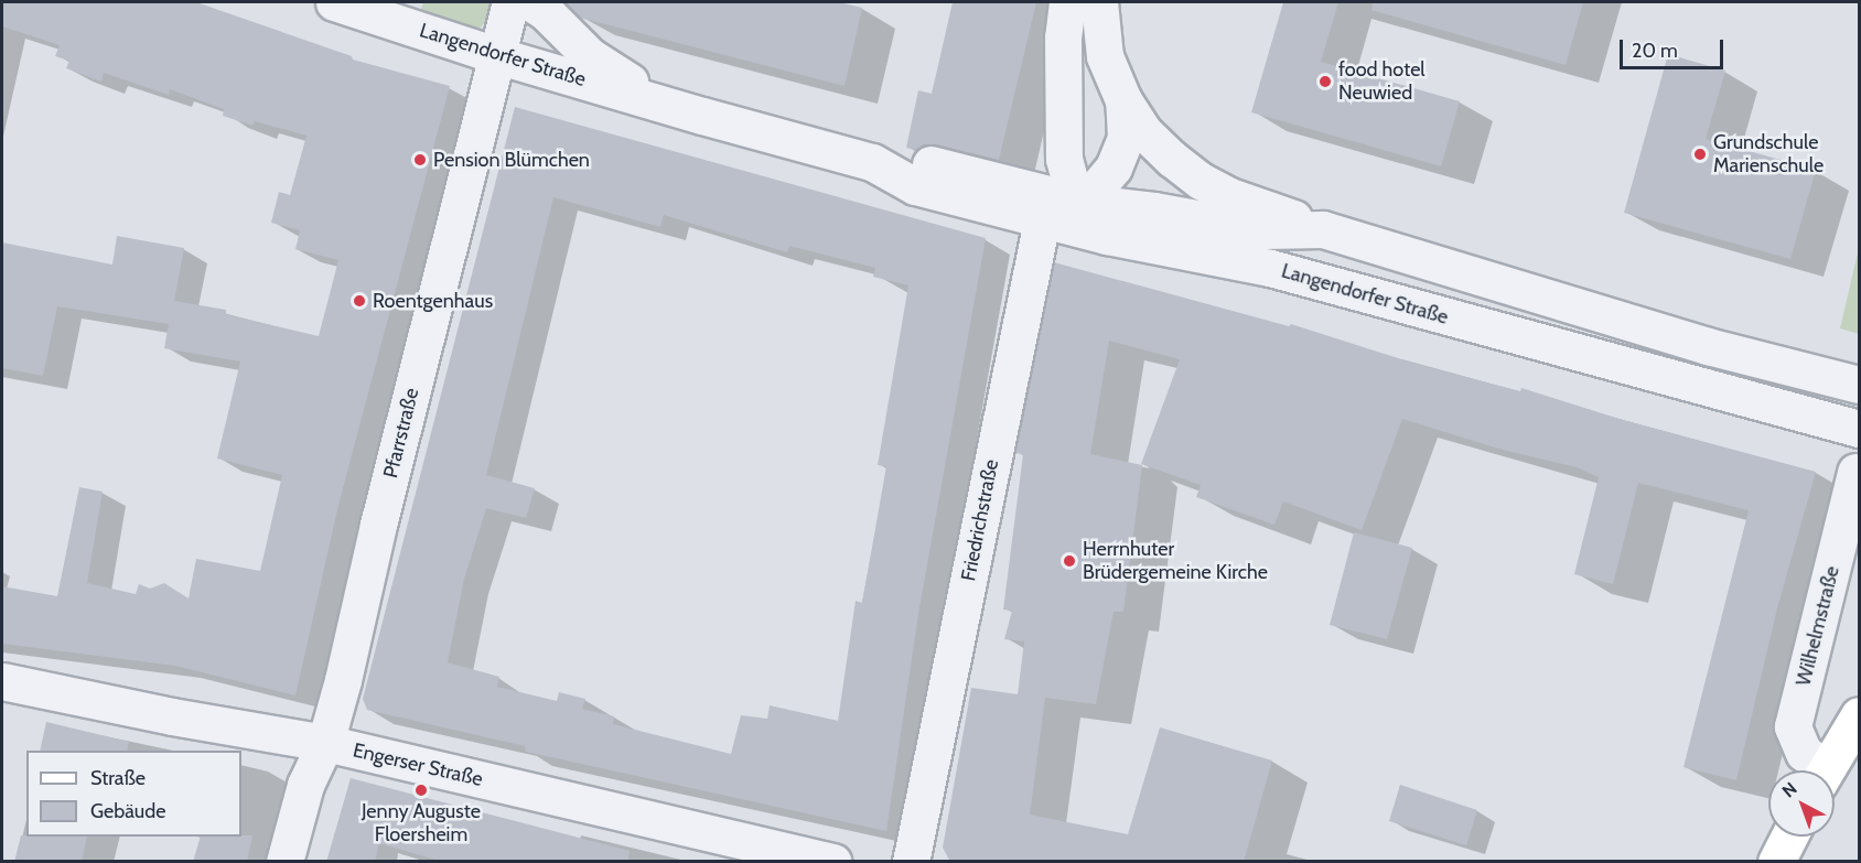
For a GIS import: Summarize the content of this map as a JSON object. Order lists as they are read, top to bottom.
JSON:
{
  "streets": {
    "street": [
      "Langendorfer Straße",
      "Pfarrstraße",
      "Friedrichstraße",
      "Wilhelmstraße",
      "Engerser Straße"
    ]
  },
  "crossings": [
    ["Langendorfer Straße", "Pfarrstraße"],
    ["Langendorfer Straße", "Friedrichstraße"],
    ["Pfarrstraße", "Engerser Straße"]
  ],
  "places": [
    "food hotel Neuwied",
    "Grundschule Marienschule",
    "Pension Blümchen",
    "Roentgenhaus",
    "Herrnhuter Brüdergemeine Kirche",
    "Jenny Auguste Floersheim"
  ],
  "legend": ["Straße", "Gebäude"],
  "scale_bar": "20 m",
  "north": "top left"
}
